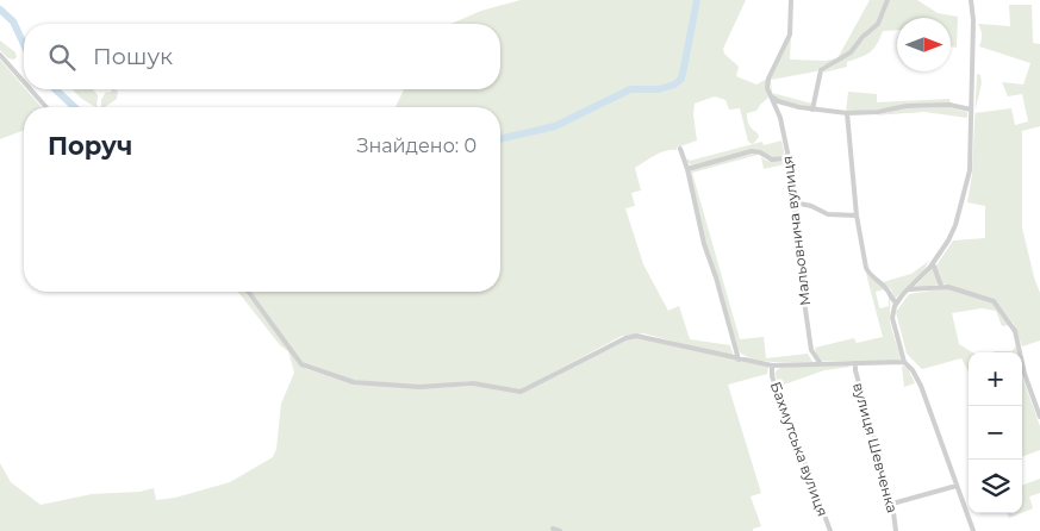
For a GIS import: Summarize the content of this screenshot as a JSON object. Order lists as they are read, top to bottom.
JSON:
{
  "streets": {
    "street": ["Мальовнича вулиця", "вулиця Шевченка", "Бахмутська вулиця"]
  },
  "north": "right",
  "page": {
    "search": "Пошук",
    "heading": ["Поруч", "Знайдено: 0"],
    "map_buttons": ["+", "−"]
  }
}
